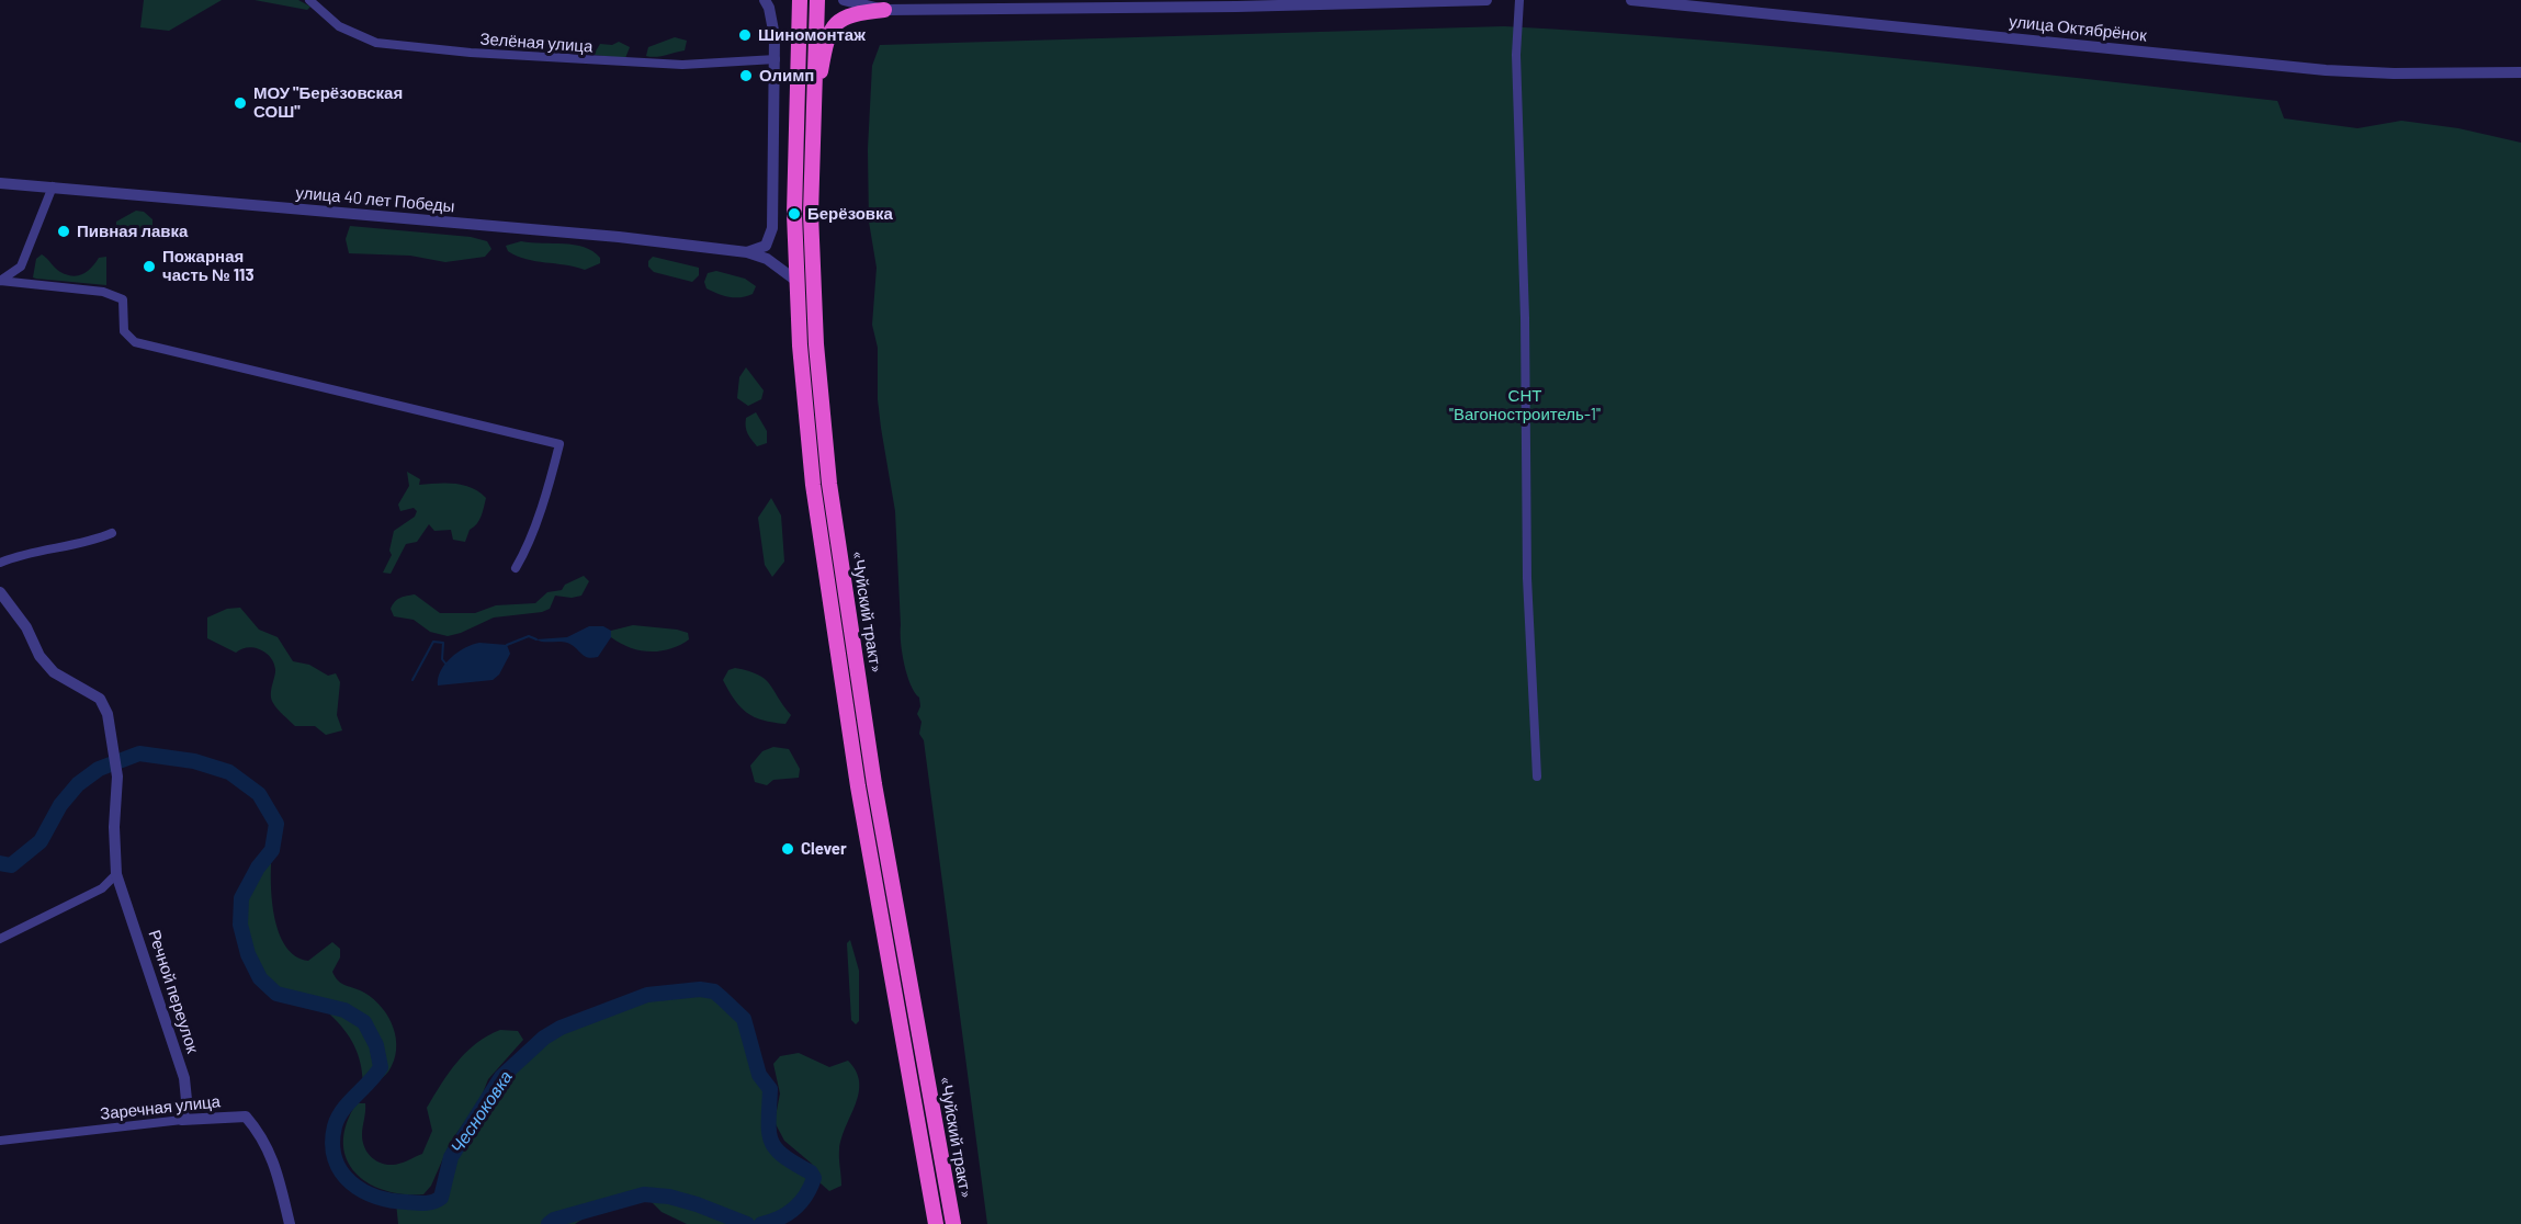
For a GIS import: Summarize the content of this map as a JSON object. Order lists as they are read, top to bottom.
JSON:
{
  "streets": {
    "highway": ["«Чуйский тракт»"],
    "street": [
      "улица Октябрёнок",
      "Зелёная улица",
      "улица 40 лет Победы",
      "Речной переулок",
      "Заречная улица"
    ]
  },
  "crossings": [
    ["улица 40 лет Победы", "«Чуйский тракт»"],
    ["Речной переулок", "Заречная улица"]
  ],
  "water": ["Чесноковка"],
  "parks": ["СНТ \"Вагоностроитель-1\""],
  "places": [
    "Шиномонтаж",
    "Олимп",
    "МОУ \"Берёзовская СОШ\"",
    "Берёзовка",
    "Пивная лавка",
    "Пожарная часть № 113",
    "Clever"
  ]
}
